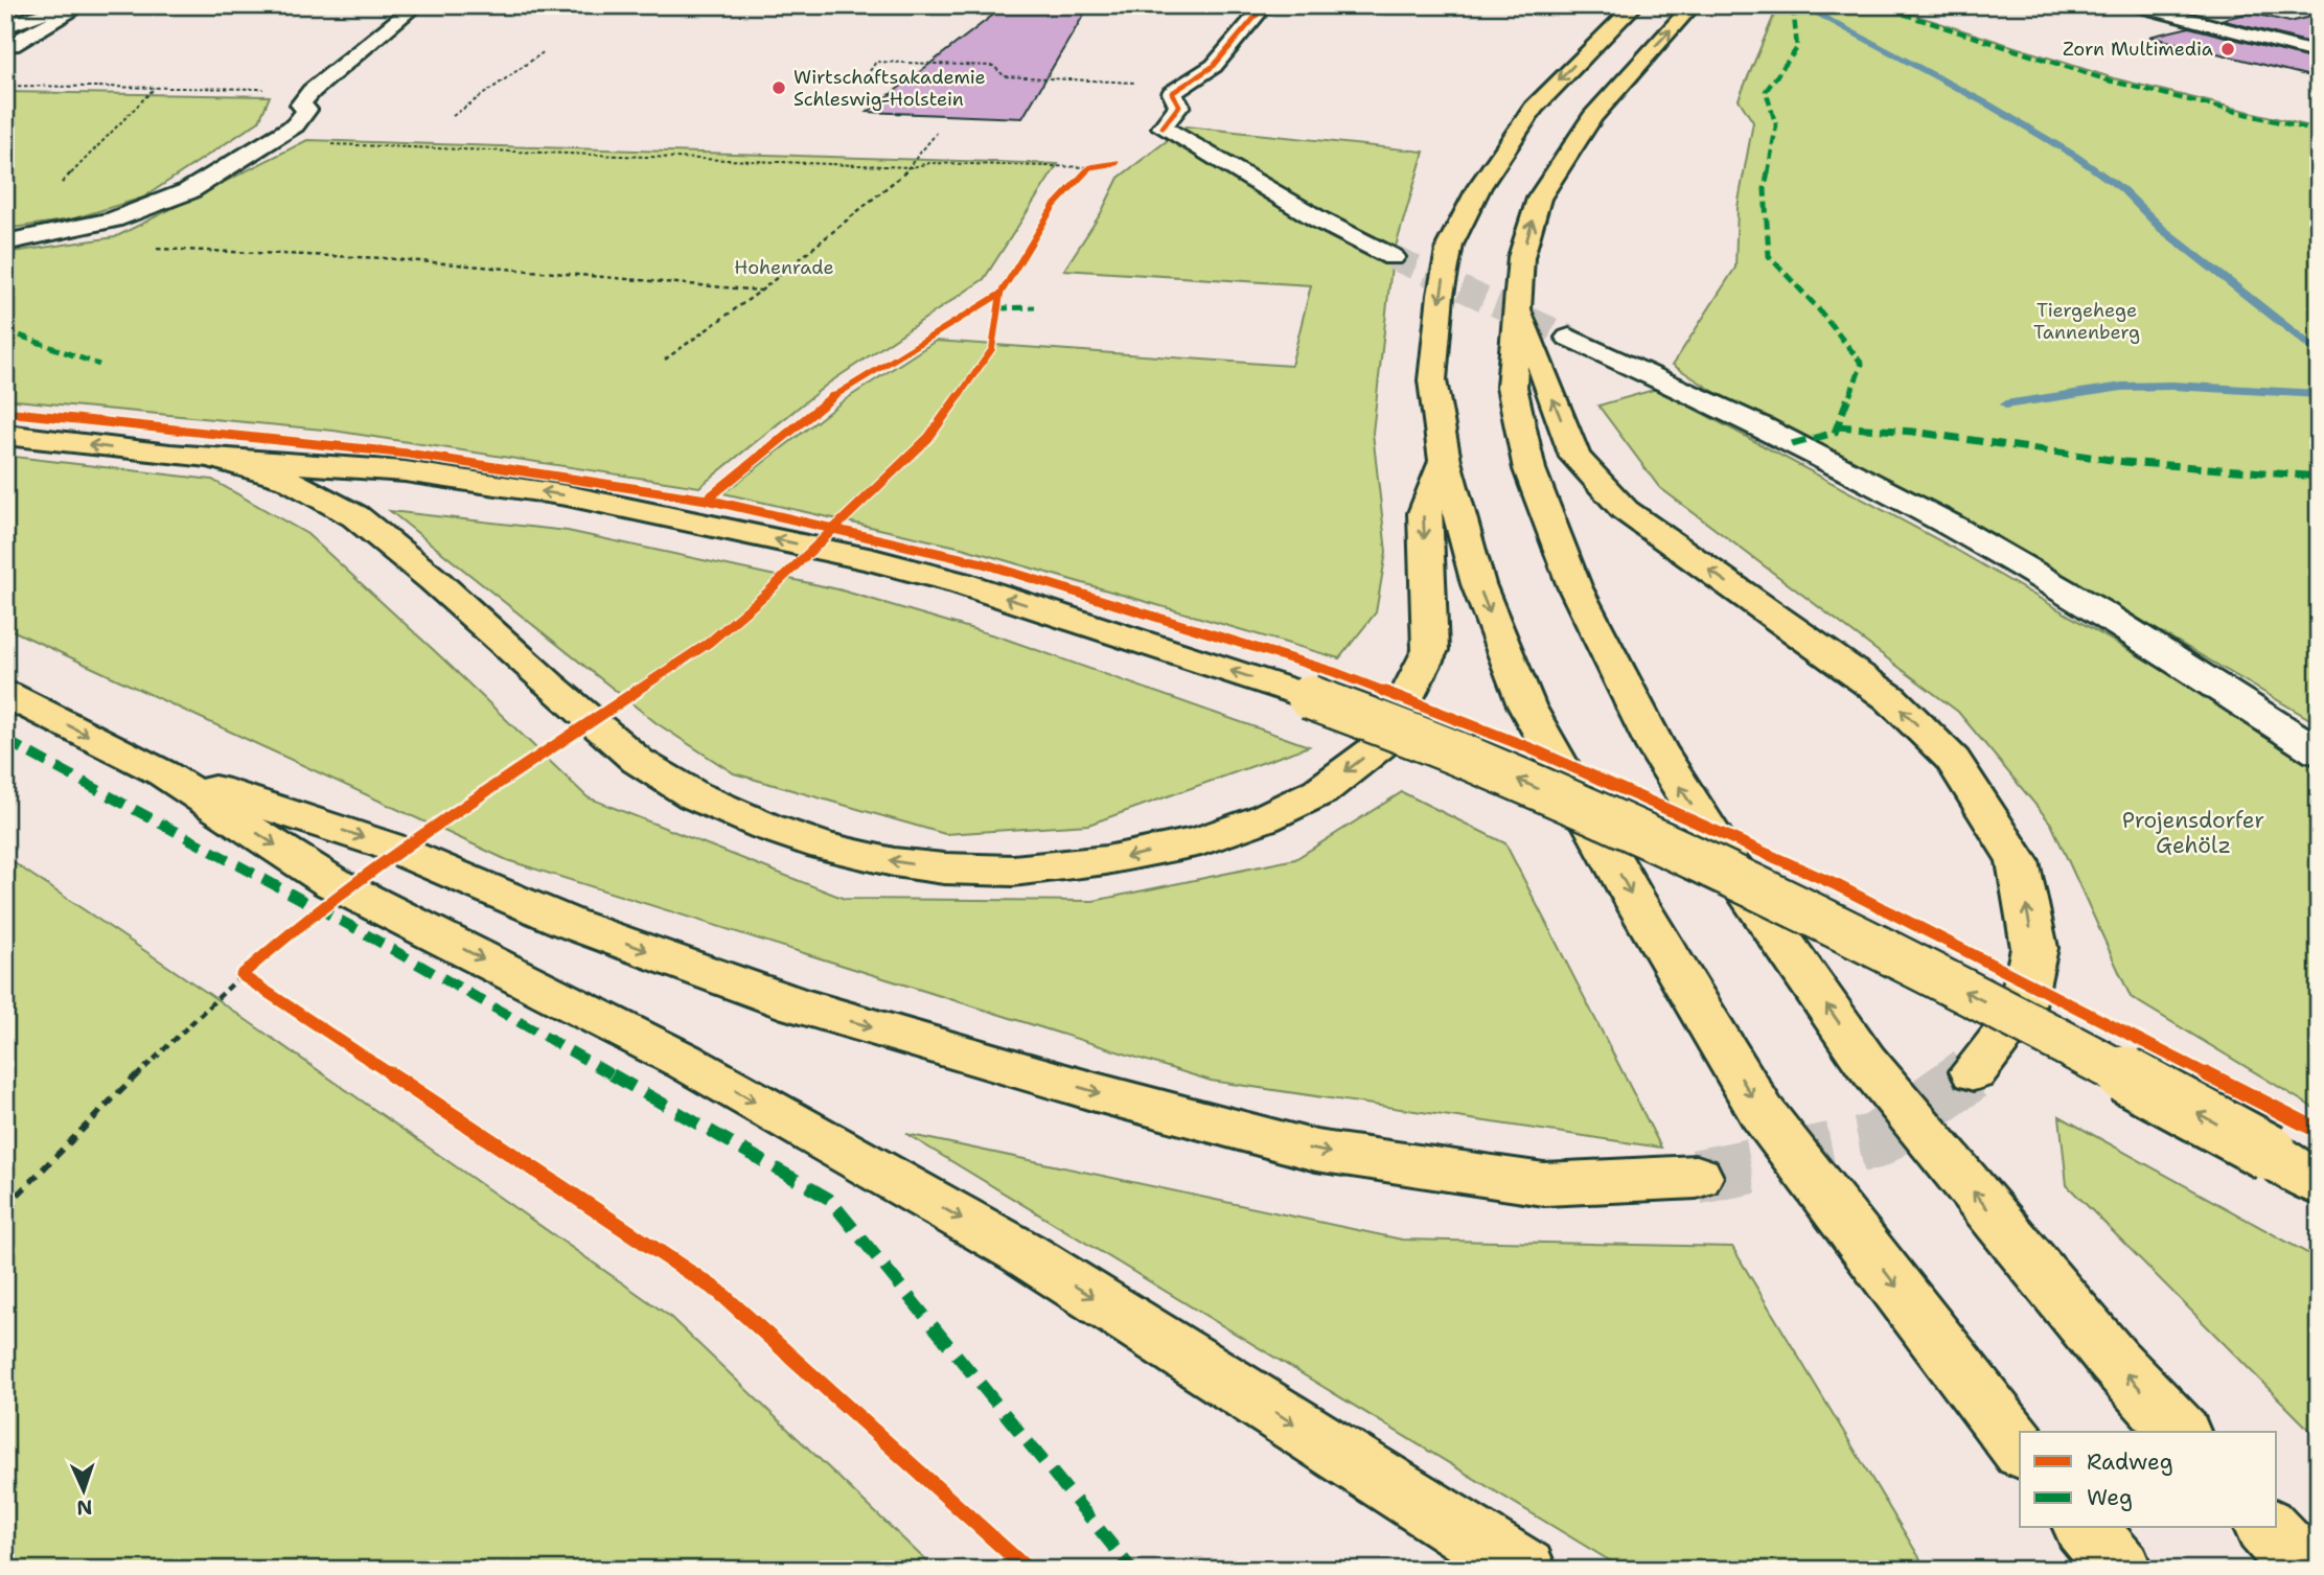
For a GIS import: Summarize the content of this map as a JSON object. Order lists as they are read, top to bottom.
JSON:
{
  "parks": ["Hohenrade", "Tiergehege Tannenberg", "Projensdorfer Gehölz"],
  "places": ["Zorn Multimedia", "Wirtschaftsakademie Schleswig-Holstein"],
  "legend": ["Radweg", "Weg"],
  "north": "bottom"
}
